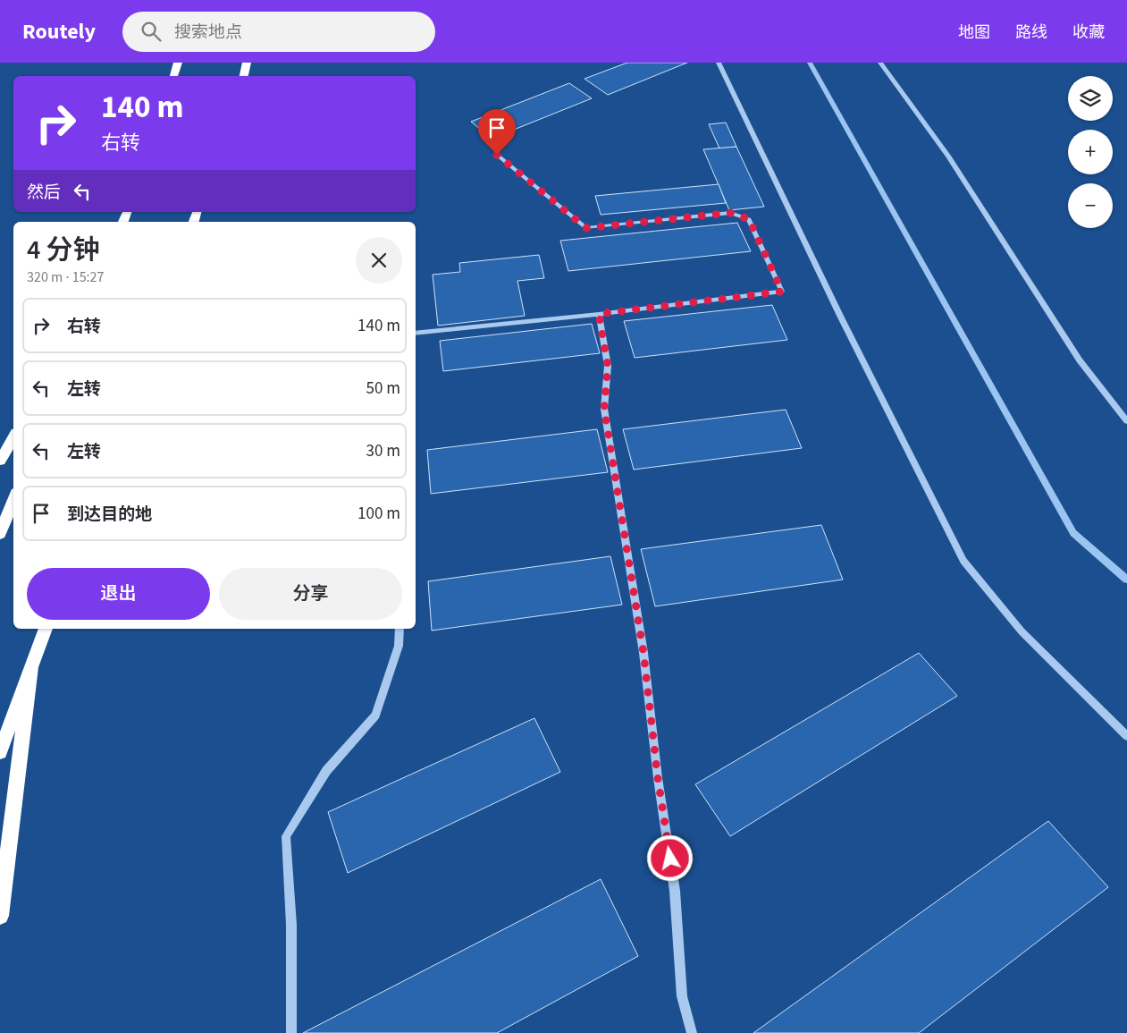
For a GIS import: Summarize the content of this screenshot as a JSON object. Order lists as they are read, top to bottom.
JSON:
{
  "page": {
    "header": "Routely",
    "search": "搜索地点",
    "nav": ["地图", "路线", "收藏"],
    "map_buttons": ["+", "−"],
    "turn": ["140 m", "右转"],
    "then": "然后",
    "heading": ["4 分钟", "320 m · 15:27"],
    "list": [
      {
        "name": "右转",
        "value": "140 m"
      },
      {
        "name": "左转",
        "value": "50 m"
      },
      {
        "name": "左转",
        "value": "30 m"
      },
      {
        "name": "到达目的地",
        "value": "100 m"
      }
    ],
    "buttons": ["退出", "分享"]
  }
}
